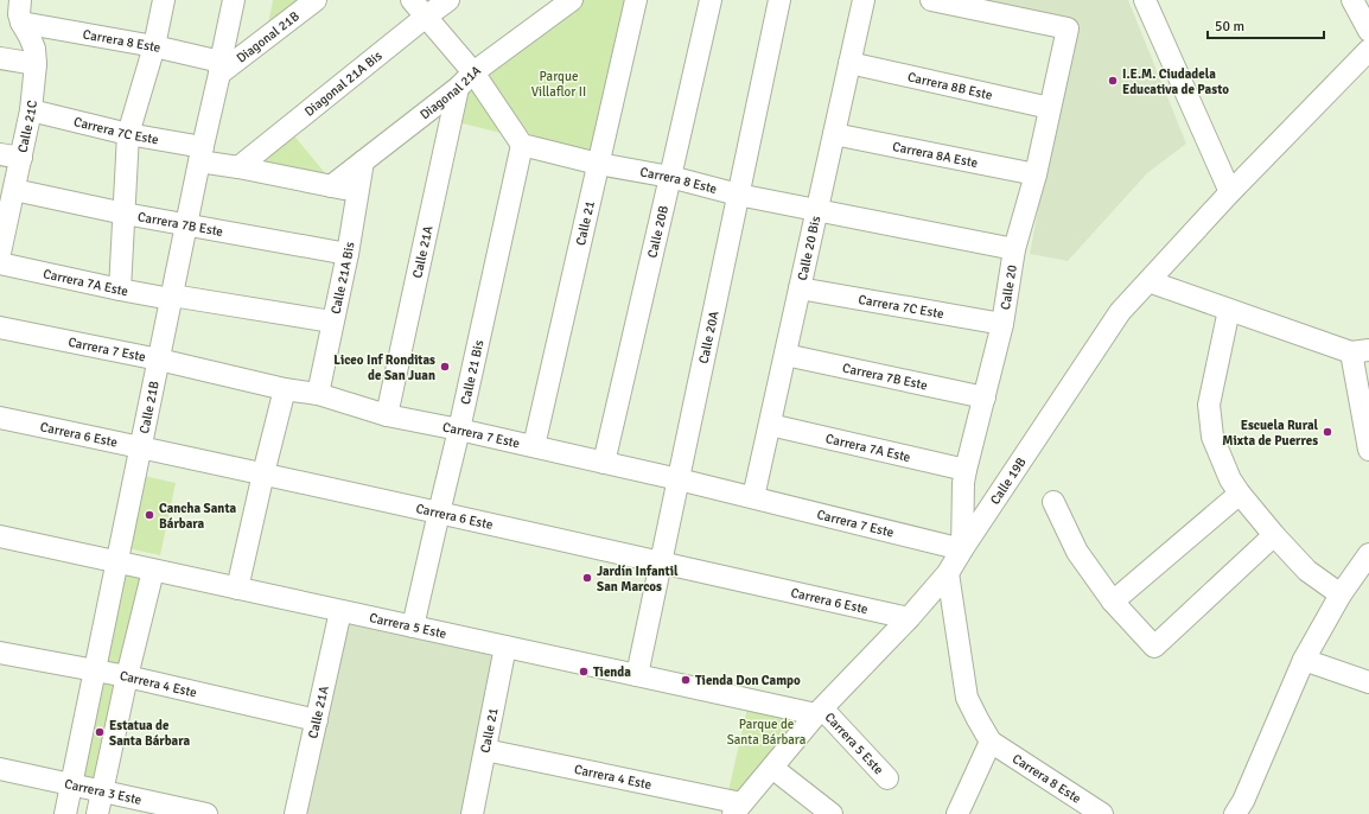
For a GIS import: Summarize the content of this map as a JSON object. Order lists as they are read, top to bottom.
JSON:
{
  "streets": {
    "street": [
      "Diagonal 21B",
      "Carrera 8 Este",
      "Diagonal 21A Bis",
      "Carrera 8B Este",
      "Diagonal 21A",
      "Calle 21C",
      "Carrera 7C Este",
      "Carrera 8A Este",
      "Carrera 7B Este",
      "Calle 21",
      "Calle 20B",
      "Calle 20 Bis",
      "Calle 21A",
      "Calle 21A Bis",
      "Carrera 7A Este",
      "Calle 20",
      "Calle 20A",
      "Carrera 7 Este",
      "Calle 21 Bis",
      "Calle 21B",
      "Carrera 6 Este",
      "Calle 19B",
      "Carrera 5 Este",
      "Carrera 4 Este",
      "Carrera 3 Este"
    ]
  },
  "crossings": [
    ["Diagonal 21B", "Carrera 8 Este"],
    ["Diagonal 21B", "Calle 21B"],
    ["Carrera 8 Este", "Calle 21C"],
    ["Carrera 8 Este", "Calle 21"],
    ["Carrera 8 Este", "Calle 20B"],
    ["Carrera 8 Este", "Calle 20 Bis"],
    ["Carrera 8 Este", "Calle 20"],
    ["Carrera 8 Este", "Calle 20A"],
    ["Carrera 8 Este", "Calle 21 Bis"],
    ["Carrera 8 Este", "Calle 21B"],
    ["Diagonal 21A Bis", "Carrera 7C Este"],
    ["Carrera 8B Este", "Calle 20 Bis"],
    ["Carrera 8B Este", "Calle 20"],
    ["Diagonal 21A", "Carrera 7C Este"],
    ["Diagonal 21A", "Calle 21A"],
    ["Diagonal 21A", "Calle 21A Bis"],
    ["Calle 21C", "Carrera 7C Este"],
    ["Calle 21C", "Carrera 7B Este"],
    ["Carrera 7C Este", "Calle 20 Bis"],
    ["Carrera 7C Este", "Calle 21A Bis"],
    ["Carrera 7C Este", "Calle 20"],
    ["Carrera 7C Este", "Calle 21B"],
    ["Carrera 8A Este", "Calle 20 Bis"],
    ["Carrera 8A Este", "Calle 20"],
    ["Carrera 7B Este", "Calle 20 Bis"],
    ["Carrera 7B Este", "Calle 21A Bis"],
    ["Carrera 7B Este", "Calle 20"],
    ["Carrera 7B Este", "Calle 21B"],
    ["Calle 21", "Carrera 7 Este"],
    ["Calle 21", "Carrera 5 Este"],
    ["Calle 21", "Carrera 4 Este"],
    ["Calle 20B", "Carrera 7 Este"],
    ["Calle 20 Bis", "Carrera 7A Este"],
    ["Calle 20 Bis", "Carrera 7 Este"],
    ["Calle 21A", "Carrera 7 Este"],
    ["Calle 21A", "Carrera 5 Este"],
    ["Calle 21A", "Carrera 4 Este"],
    ["Calle 21A Bis", "Carrera 7A Este"],
    ["Calle 21A Bis", "Carrera 7 Este"],
    ["Carrera 7A Este", "Calle 20"],
    ["Carrera 7A Este", "Calle 21B"],
    ["Calle 20", "Carrera 7 Este"],
    ["Calle 20", "Calle 19B"],
    ["Calle 20A", "Carrera 7 Este"],
    ["Calle 20A", "Carrera 6 Este"],
    ["Calle 20A", "Carrera 5 Este"],
    ["Carrera 7 Este", "Calle 21 Bis"],
    ["Carrera 7 Este", "Calle 21B"],
    ["Carrera 7 Este", "Calle 19B"],
    ["Calle 21 Bis", "Carrera 6 Este"],
    ["Calle 21 Bis", "Carrera 5 Este"],
    ["Calle 21B", "Carrera 6 Este"],
    ["Calle 21B", "Carrera 5 Este"],
    ["Calle 21B", "Carrera 4 Este"],
    ["Calle 21B", "Carrera 3 Este"]
  ],
  "parks": ["Parque Villaflor II", "Parque de Santa Bárbara"],
  "places": [
    "I.E.M. Ciudadela Educativa de Pasto",
    "Liceo Inf Ronditas de San Juan",
    "Escuela Rural Mixta de Puerres",
    "Cancha Santa Bárbara",
    "Jardín Infantil San Marcos",
    "Tienda",
    "Tienda Don Campo",
    "Estatua de Santa Bárbara"
  ],
  "scale_bar": "50 m"
}
